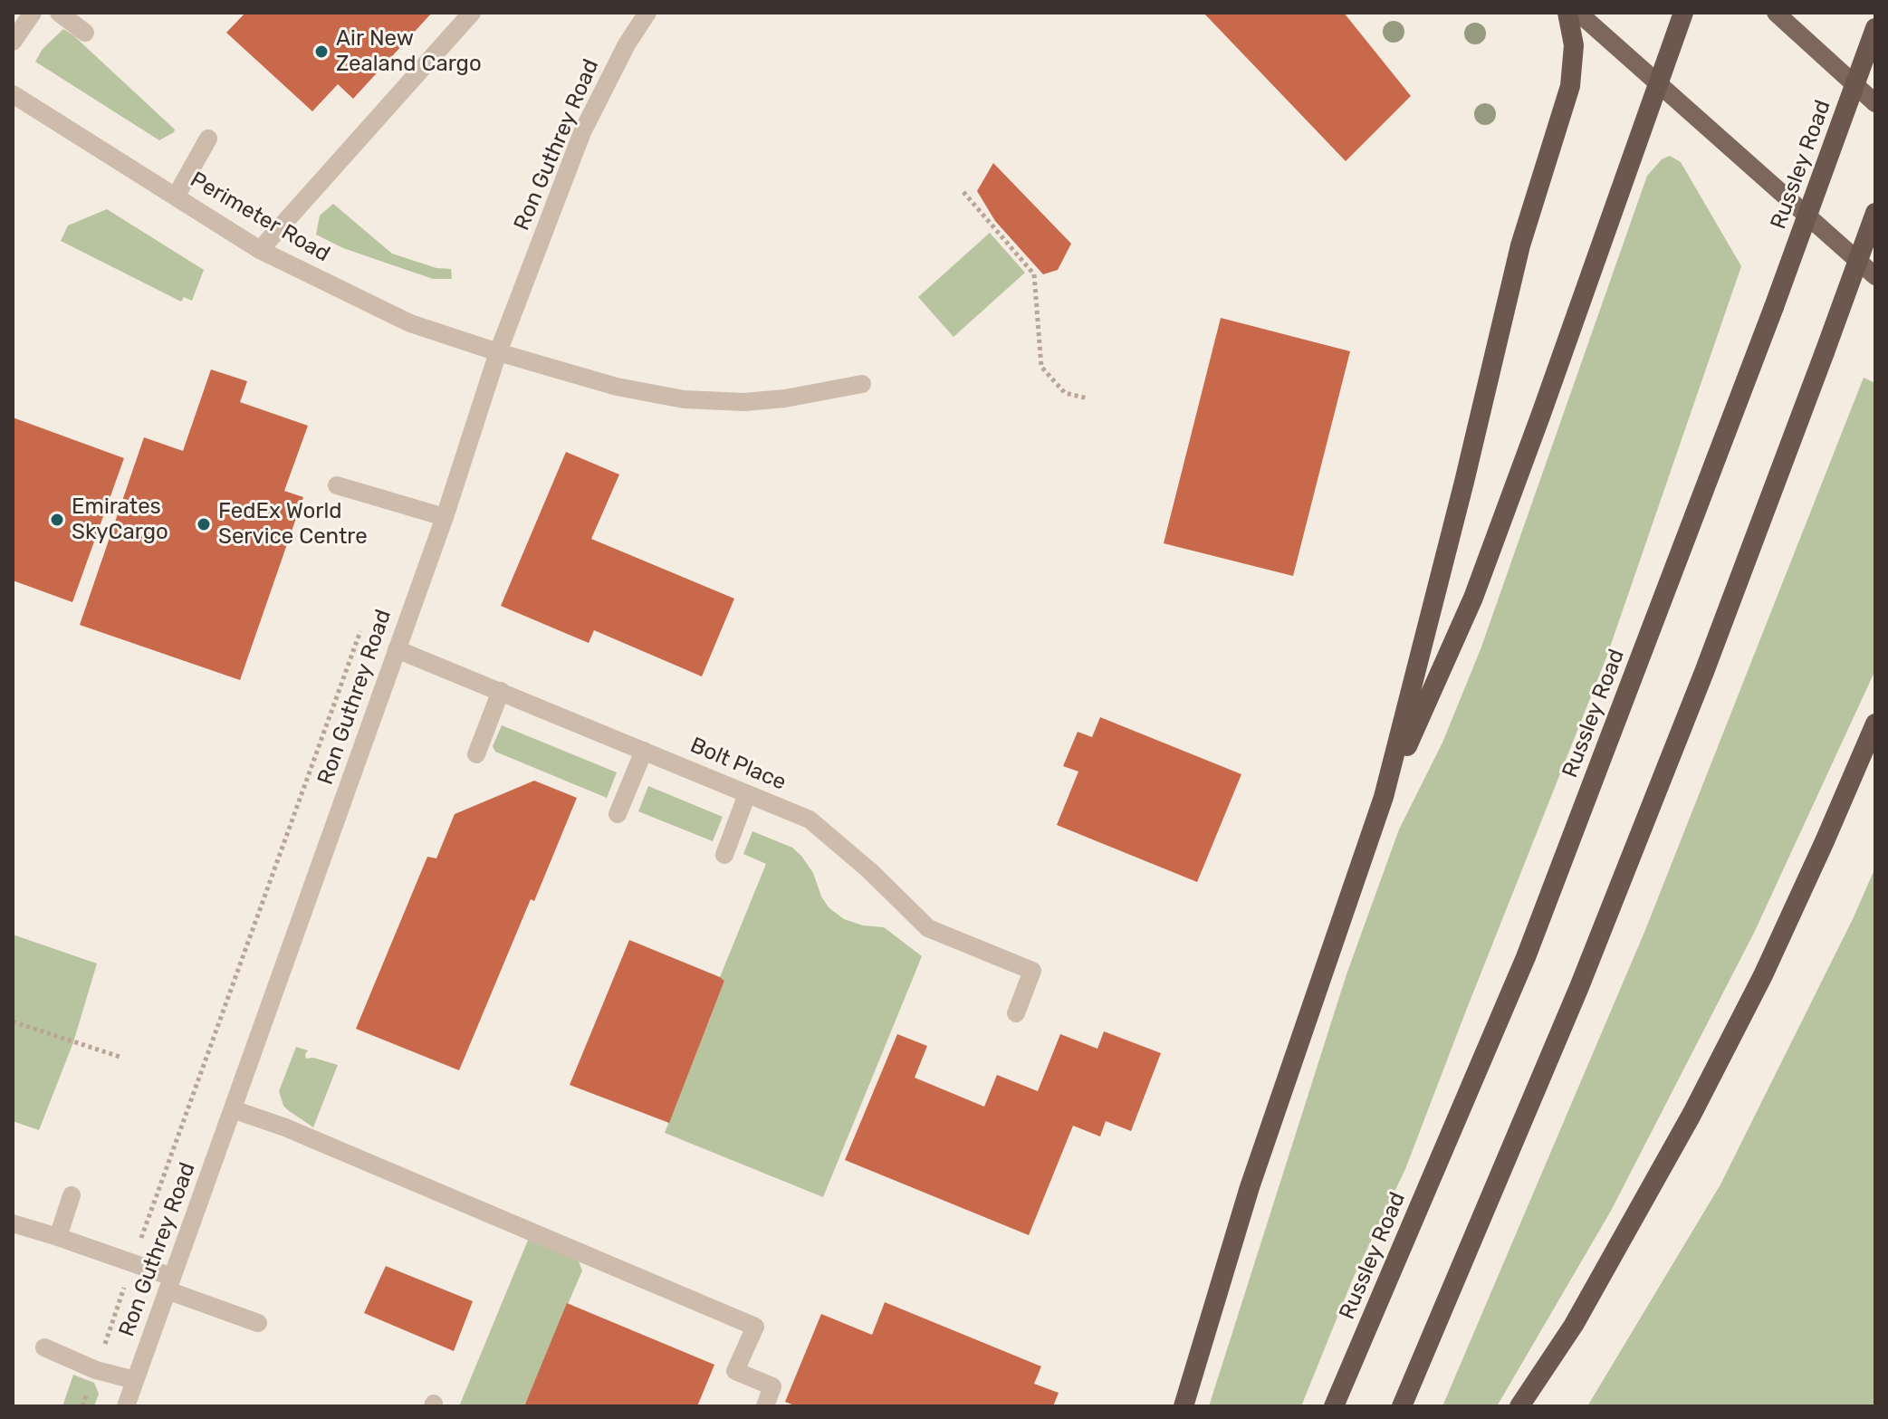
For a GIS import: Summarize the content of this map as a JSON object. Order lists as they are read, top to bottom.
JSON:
{
  "streets": {
    "highway": ["Russley Road"],
    "street": ["Ron Guthrey Road", "Perimeter Road", "Bolt Place"]
  },
  "crossings": [
    ["Ron Guthrey Road", "Perimeter Road"],
    ["Ron Guthrey Road", "Bolt Place"]
  ],
  "places": ["Air New Zealand Cargo", "Emirates SkyCargo", "FedEx World Service Centre"]
}
